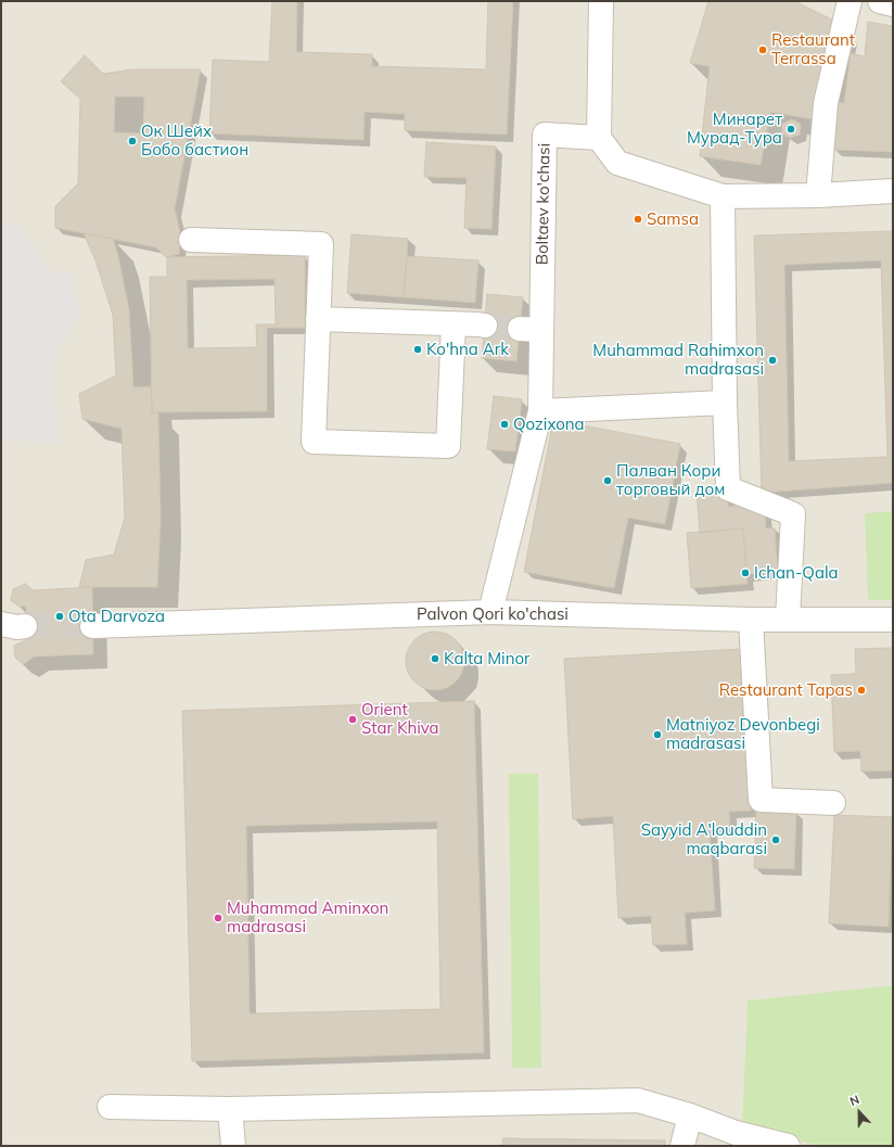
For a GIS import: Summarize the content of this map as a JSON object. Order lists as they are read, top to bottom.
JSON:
{
  "streets": {
    "street": ["Boltaev ko'chasi", "Palvon Qori ko'chasi"]
  },
  "crossings": [
    ["Boltaev ko'chasi", "Palvon Qori ko'chasi"]
  ],
  "places": [
    "Restaurant Terrassa",
    "Минарет Мурад-Тура",
    "Ок Шейх Бобо бастион",
    "Samsa",
    "Ko'hna Ark",
    "Muhammad Rahimxon madrasasi",
    "Qozixona",
    "Палван Кори торговый дом",
    "Ichan-Qala",
    "Ota Darvoza",
    "Kalta Minor",
    "Restaurant Tapas",
    "Orient Star Khiva",
    "Matniyoz Devonbegi madrasasi",
    "Sayyid A'louddin maqbarasi",
    "Muhammad Aminxon madrasasi"
  ],
  "north": "top"
}
